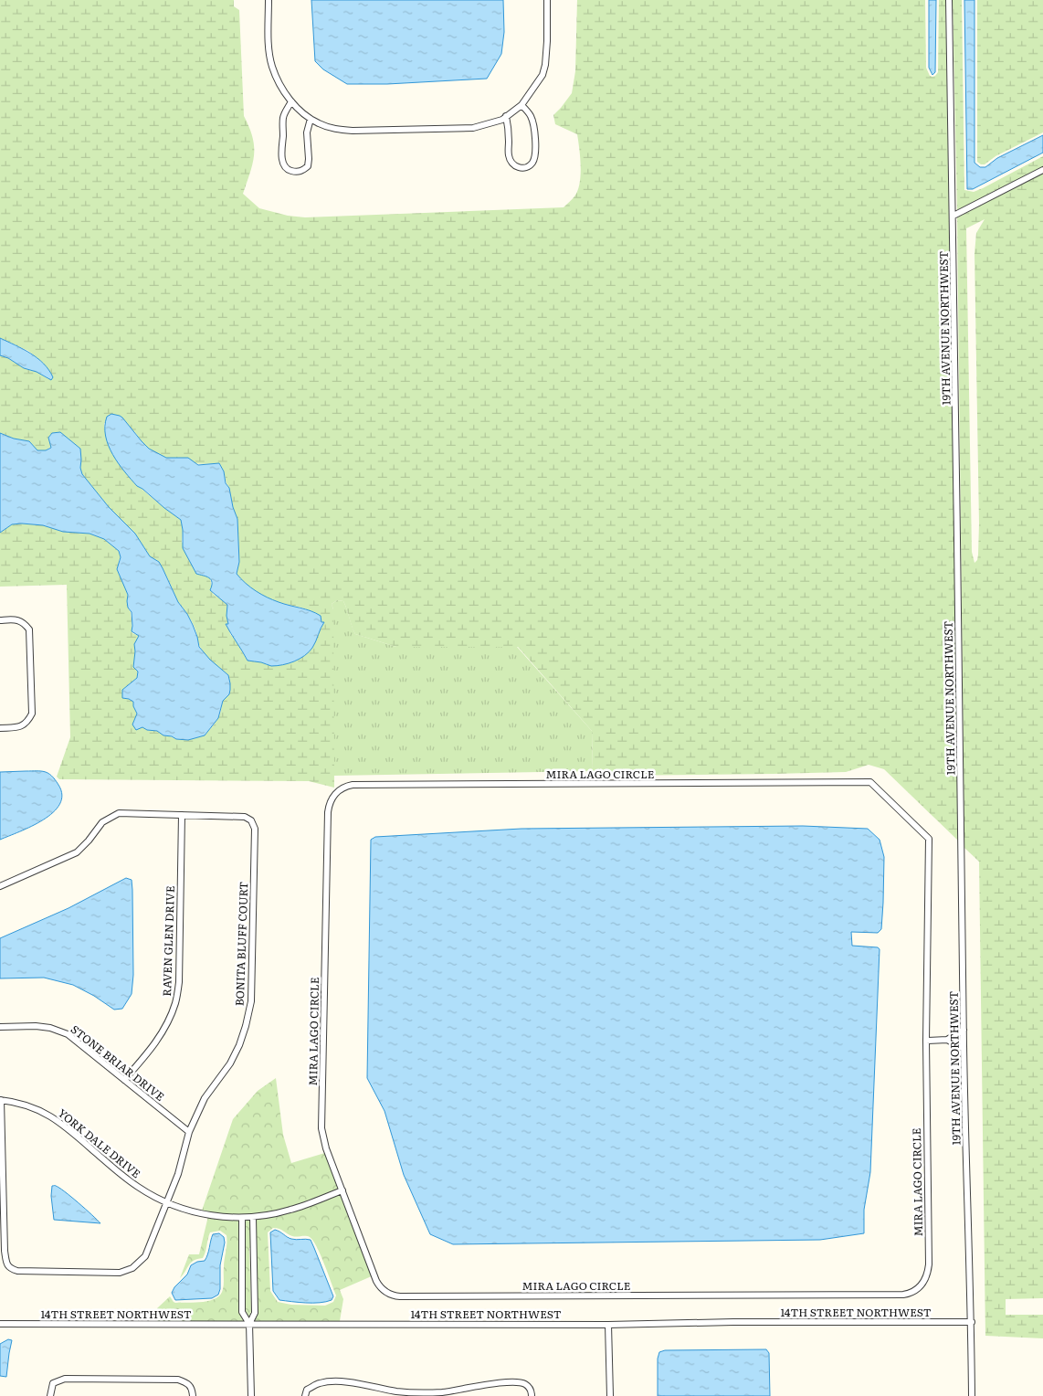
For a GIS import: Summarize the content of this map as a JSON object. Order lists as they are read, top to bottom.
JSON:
{
  "streets": {
    "street": [
      "19TH AVENUE NORTHWEST",
      "MIRA LAGO CIRCLE",
      "RAVEN GLEN DRIVE",
      "BONITA BLUFF COURT",
      "STONE BRIAR DRIVE",
      "YORK DALE DRIVE",
      "14TH STREET NORTHWEST"
    ]
  },
  "crossings": [
    ["19TH AVENUE NORTHWEST", "14TH STREET NORTHWEST"],
    ["MIRA LAGO CIRCLE", "YORK DALE DRIVE"],
    ["RAVEN GLEN DRIVE", "BONITA BLUFF COURT"],
    ["RAVEN GLEN DRIVE", "STONE BRIAR DRIVE"],
    ["BONITA BLUFF COURT", "STONE BRIAR DRIVE"],
    ["BONITA BLUFF COURT", "YORK DALE DRIVE"]
  ]
}
